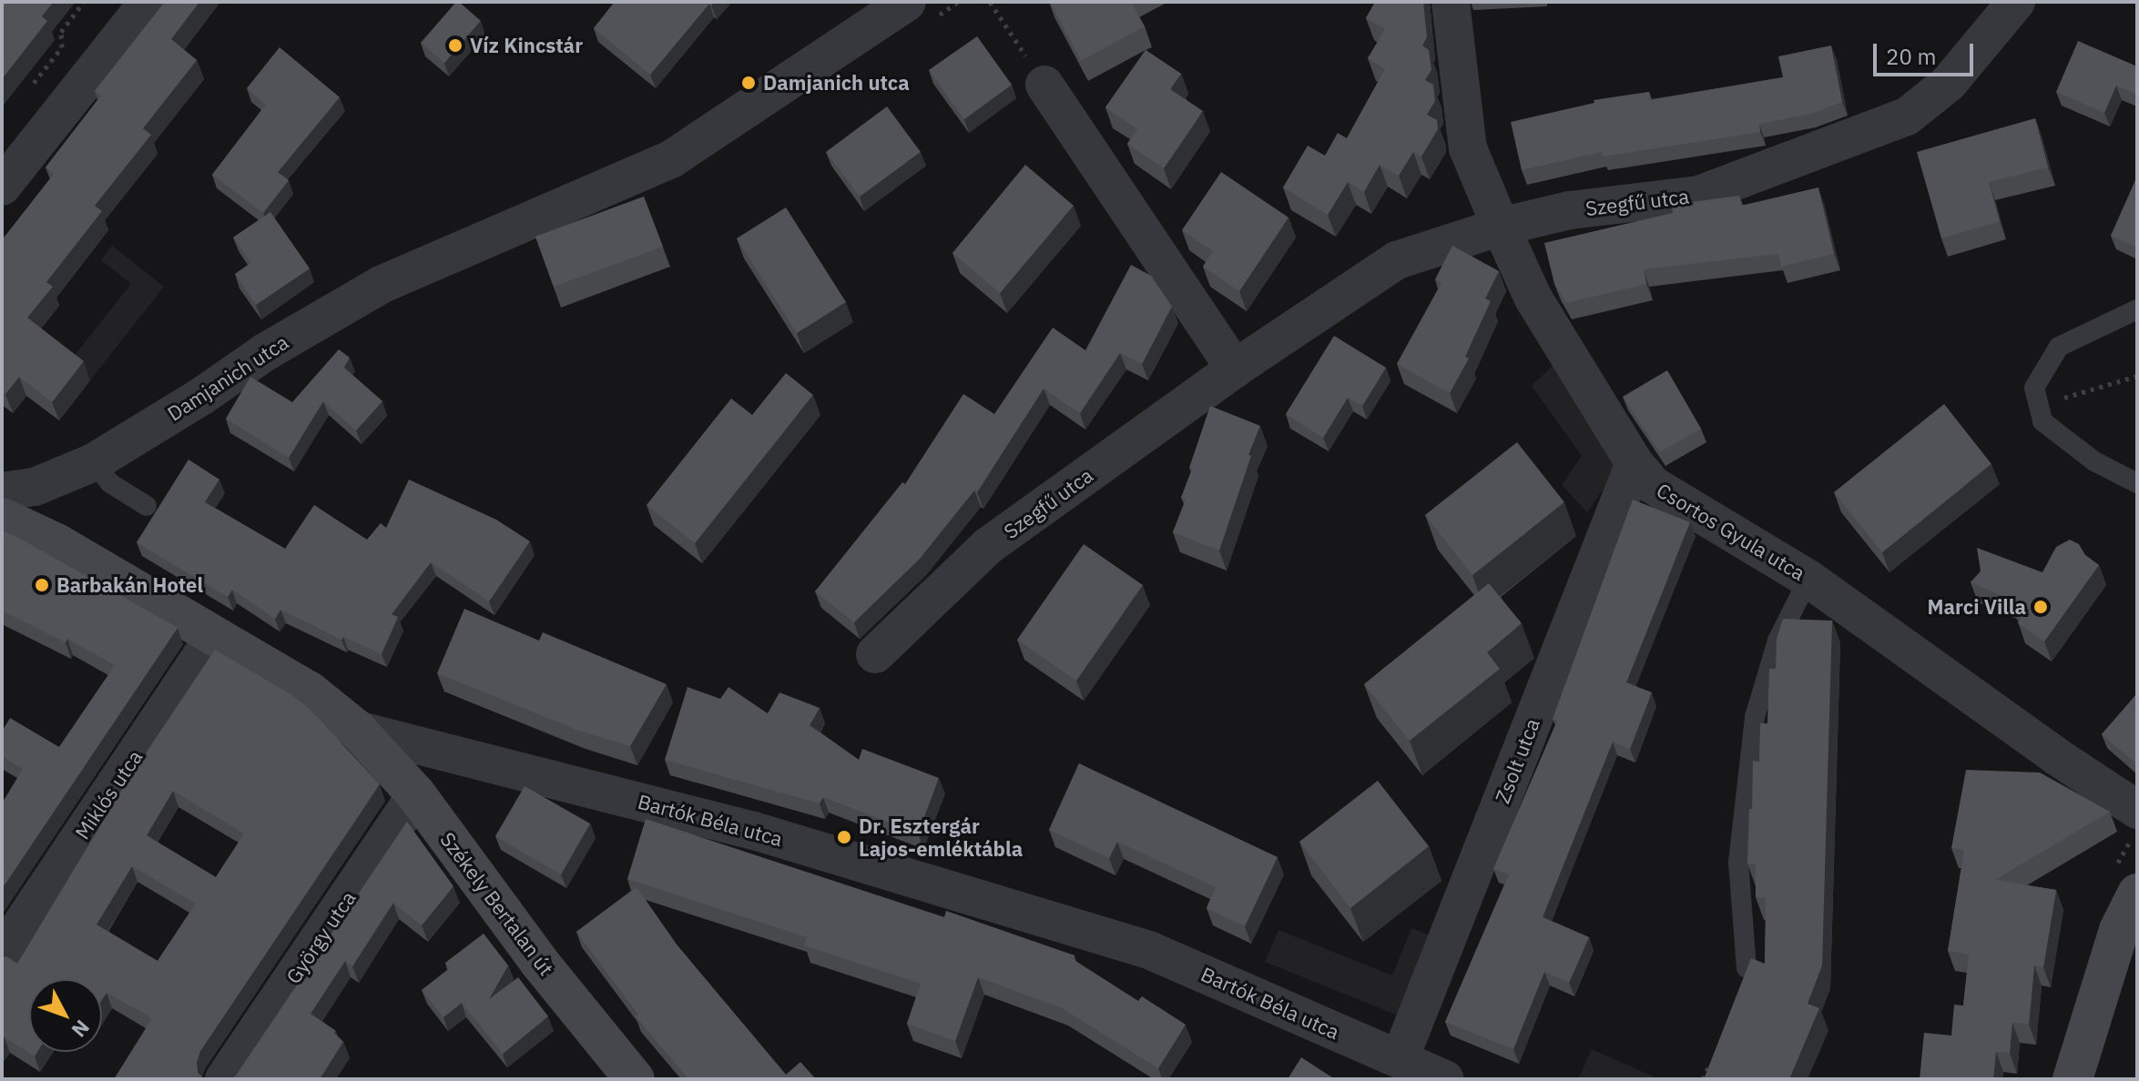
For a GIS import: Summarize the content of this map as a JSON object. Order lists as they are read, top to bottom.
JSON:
{
  "streets": {
    "street": [
      "Szegfű utca",
      "Damjanich utca",
      "Csortos Gyula utca",
      "Zsolt utca",
      "Miklós utca",
      "Bartók Béla utca",
      "Székely Bertalan út",
      "György utca"
    ]
  },
  "crossings": [
    ["Szegfű utca", "Csortos Gyula utca"],
    ["Csortos Gyula utca", "Zsolt utca"],
    ["Zsolt utca", "Bartók Béla utca"],
    ["Miklós utca", "Bartók Béla utca"],
    ["Bartók Béla utca", "Székely Bertalan út"],
    ["Székely Bertalan út", "György utca"]
  ],
  "places": [
    "Víz Kincstár",
    "Damjanich utca",
    "Barbakán Hotel",
    "Marci Villa",
    "Dr. Esztergár Lajos-emléktábla"
  ],
  "scale_bar": "20 m",
  "north": "bottom right"
}
